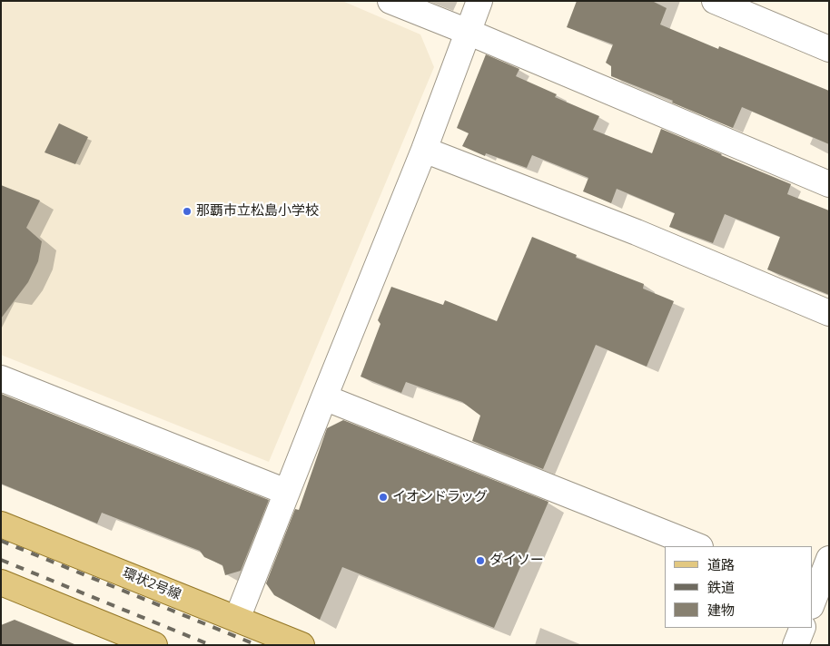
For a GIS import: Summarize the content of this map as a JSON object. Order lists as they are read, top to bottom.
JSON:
{
  "streets": {
    "main road": ["環状2号線"]
  },
  "places": ["那覇市立松島小学校", "イオンドラッグ", "ダイソー"],
  "legend": ["道路", "鉄道", "建物"]
}
